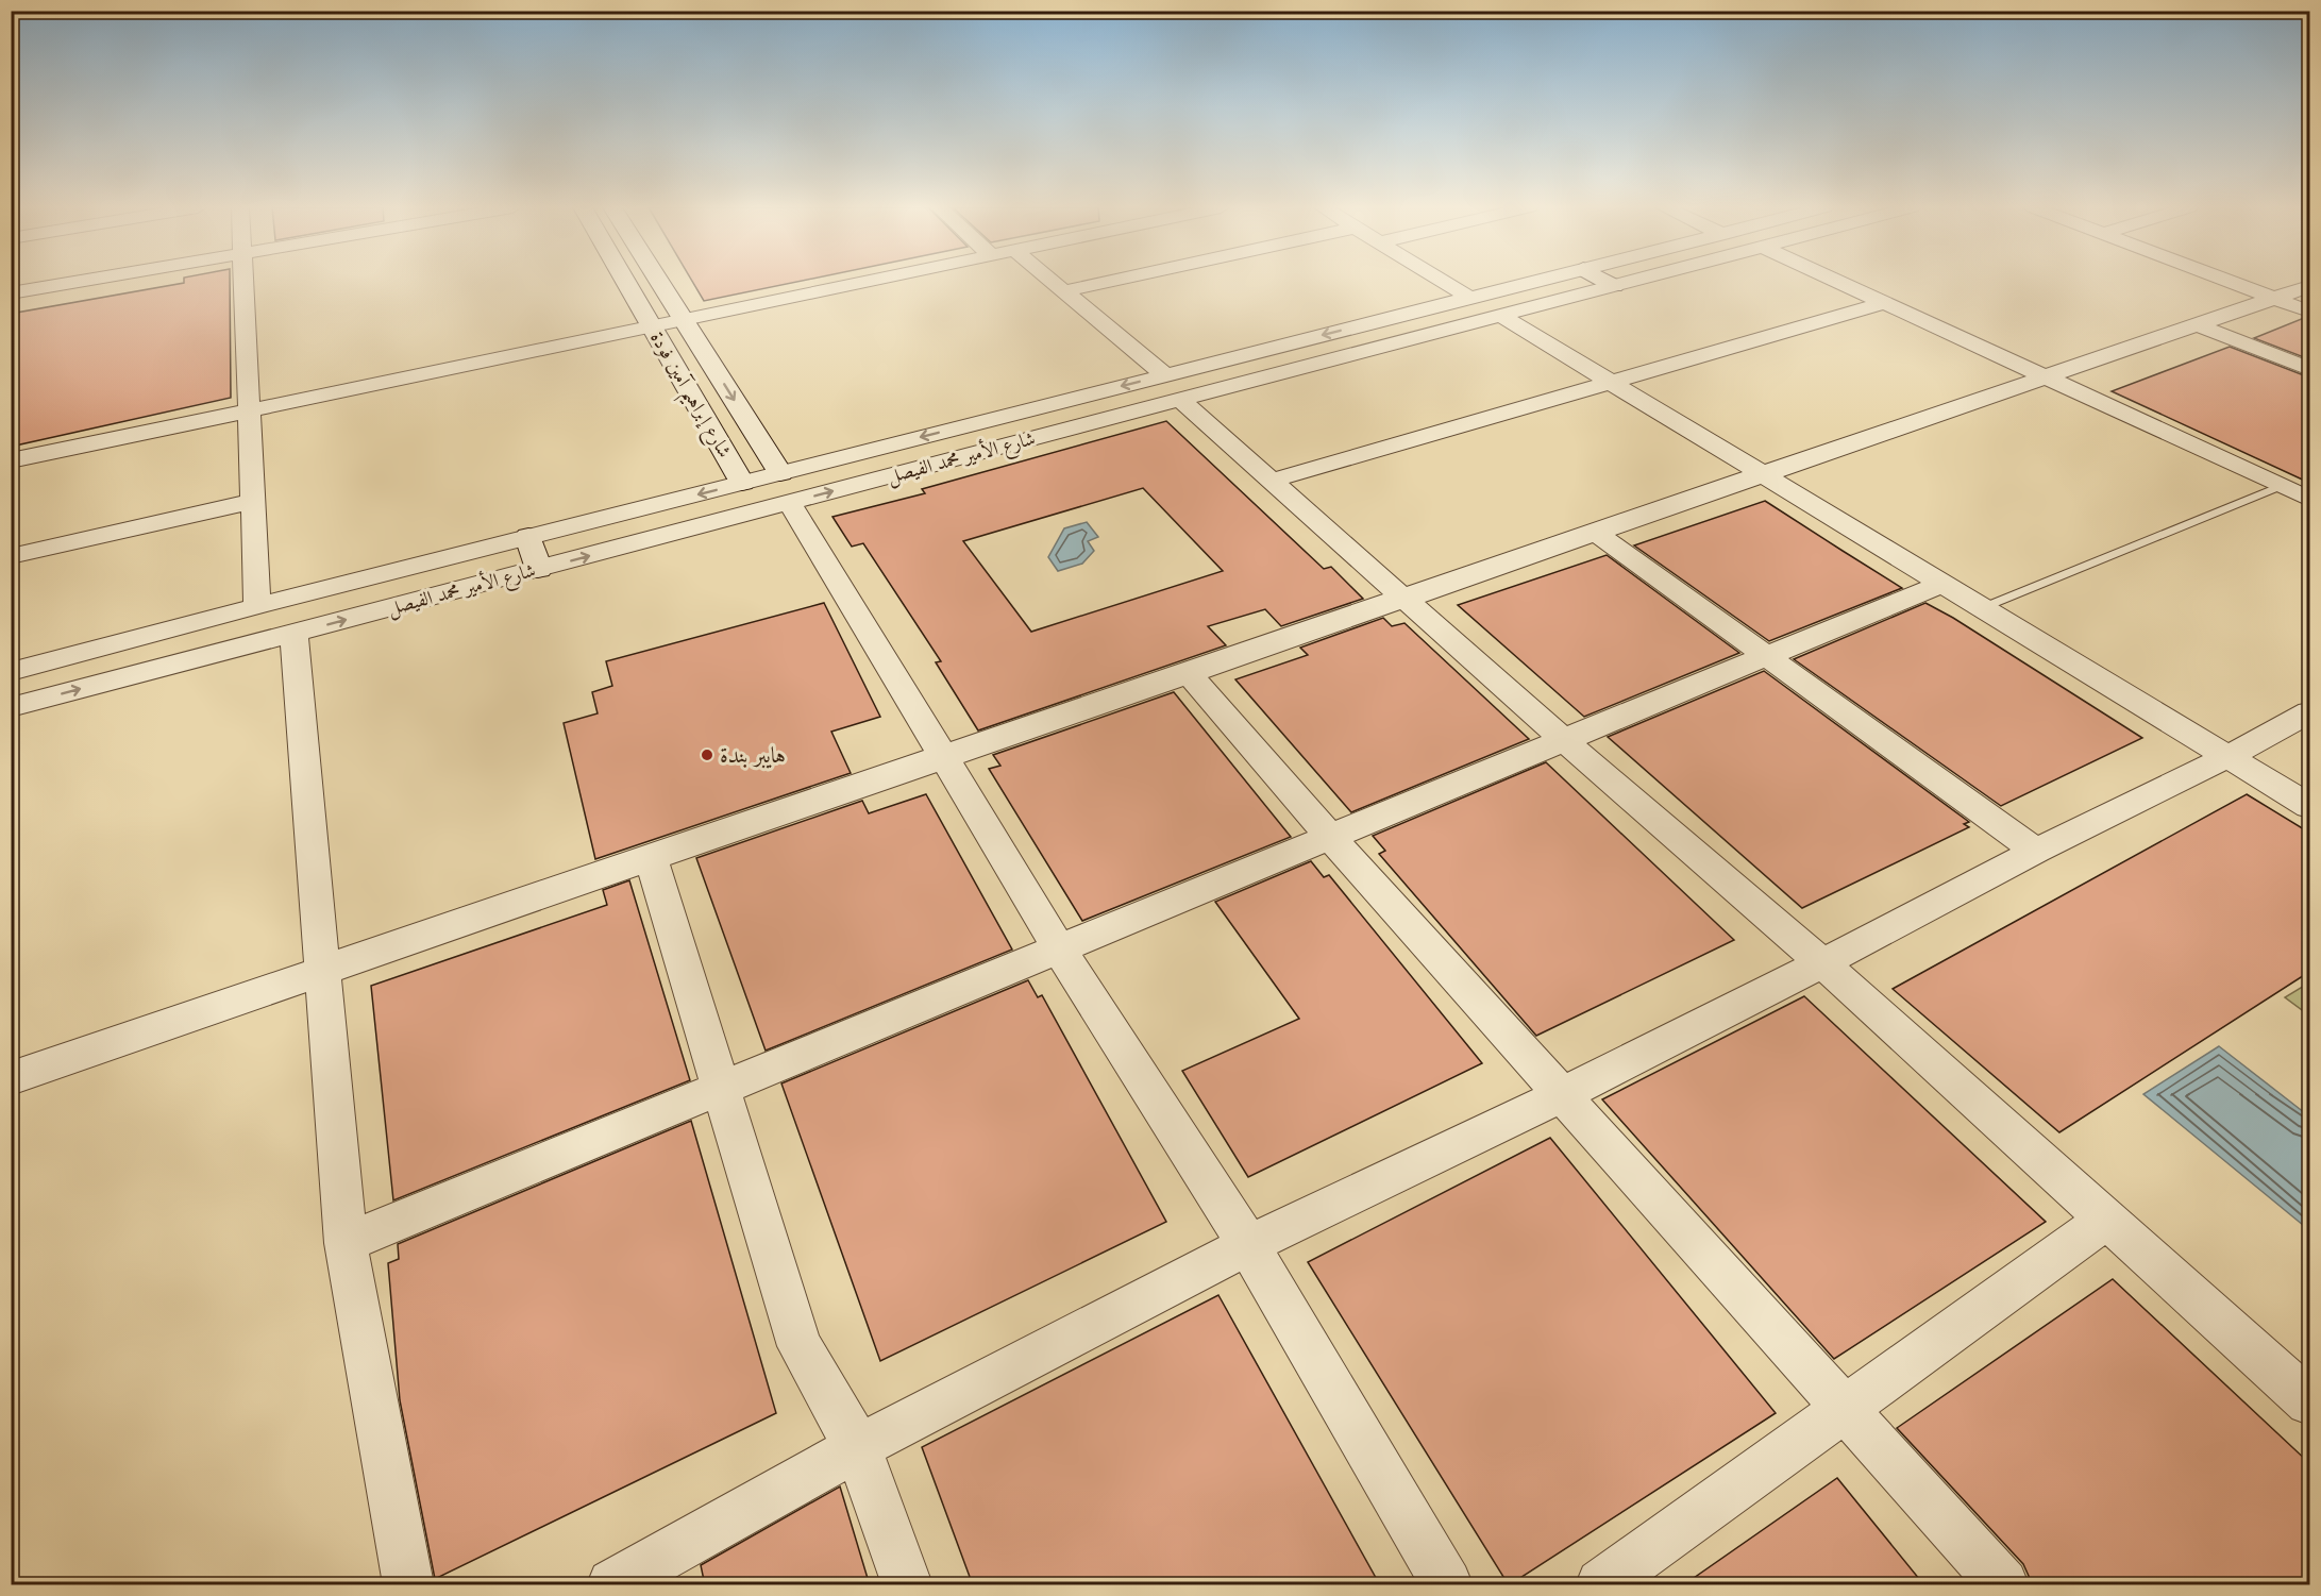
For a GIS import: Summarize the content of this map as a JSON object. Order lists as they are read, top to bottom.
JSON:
{
  "streets": {
    "street": ["شارع إبراهيم آمين فودة", "شارع الأمير محمد الفيصل"]
  },
  "crossings": [
    ["شارع إبراهيم آمين فودة", "شارع الأمير محمد الفيصل"]
  ],
  "places": ["هايبر بندة"]
}
